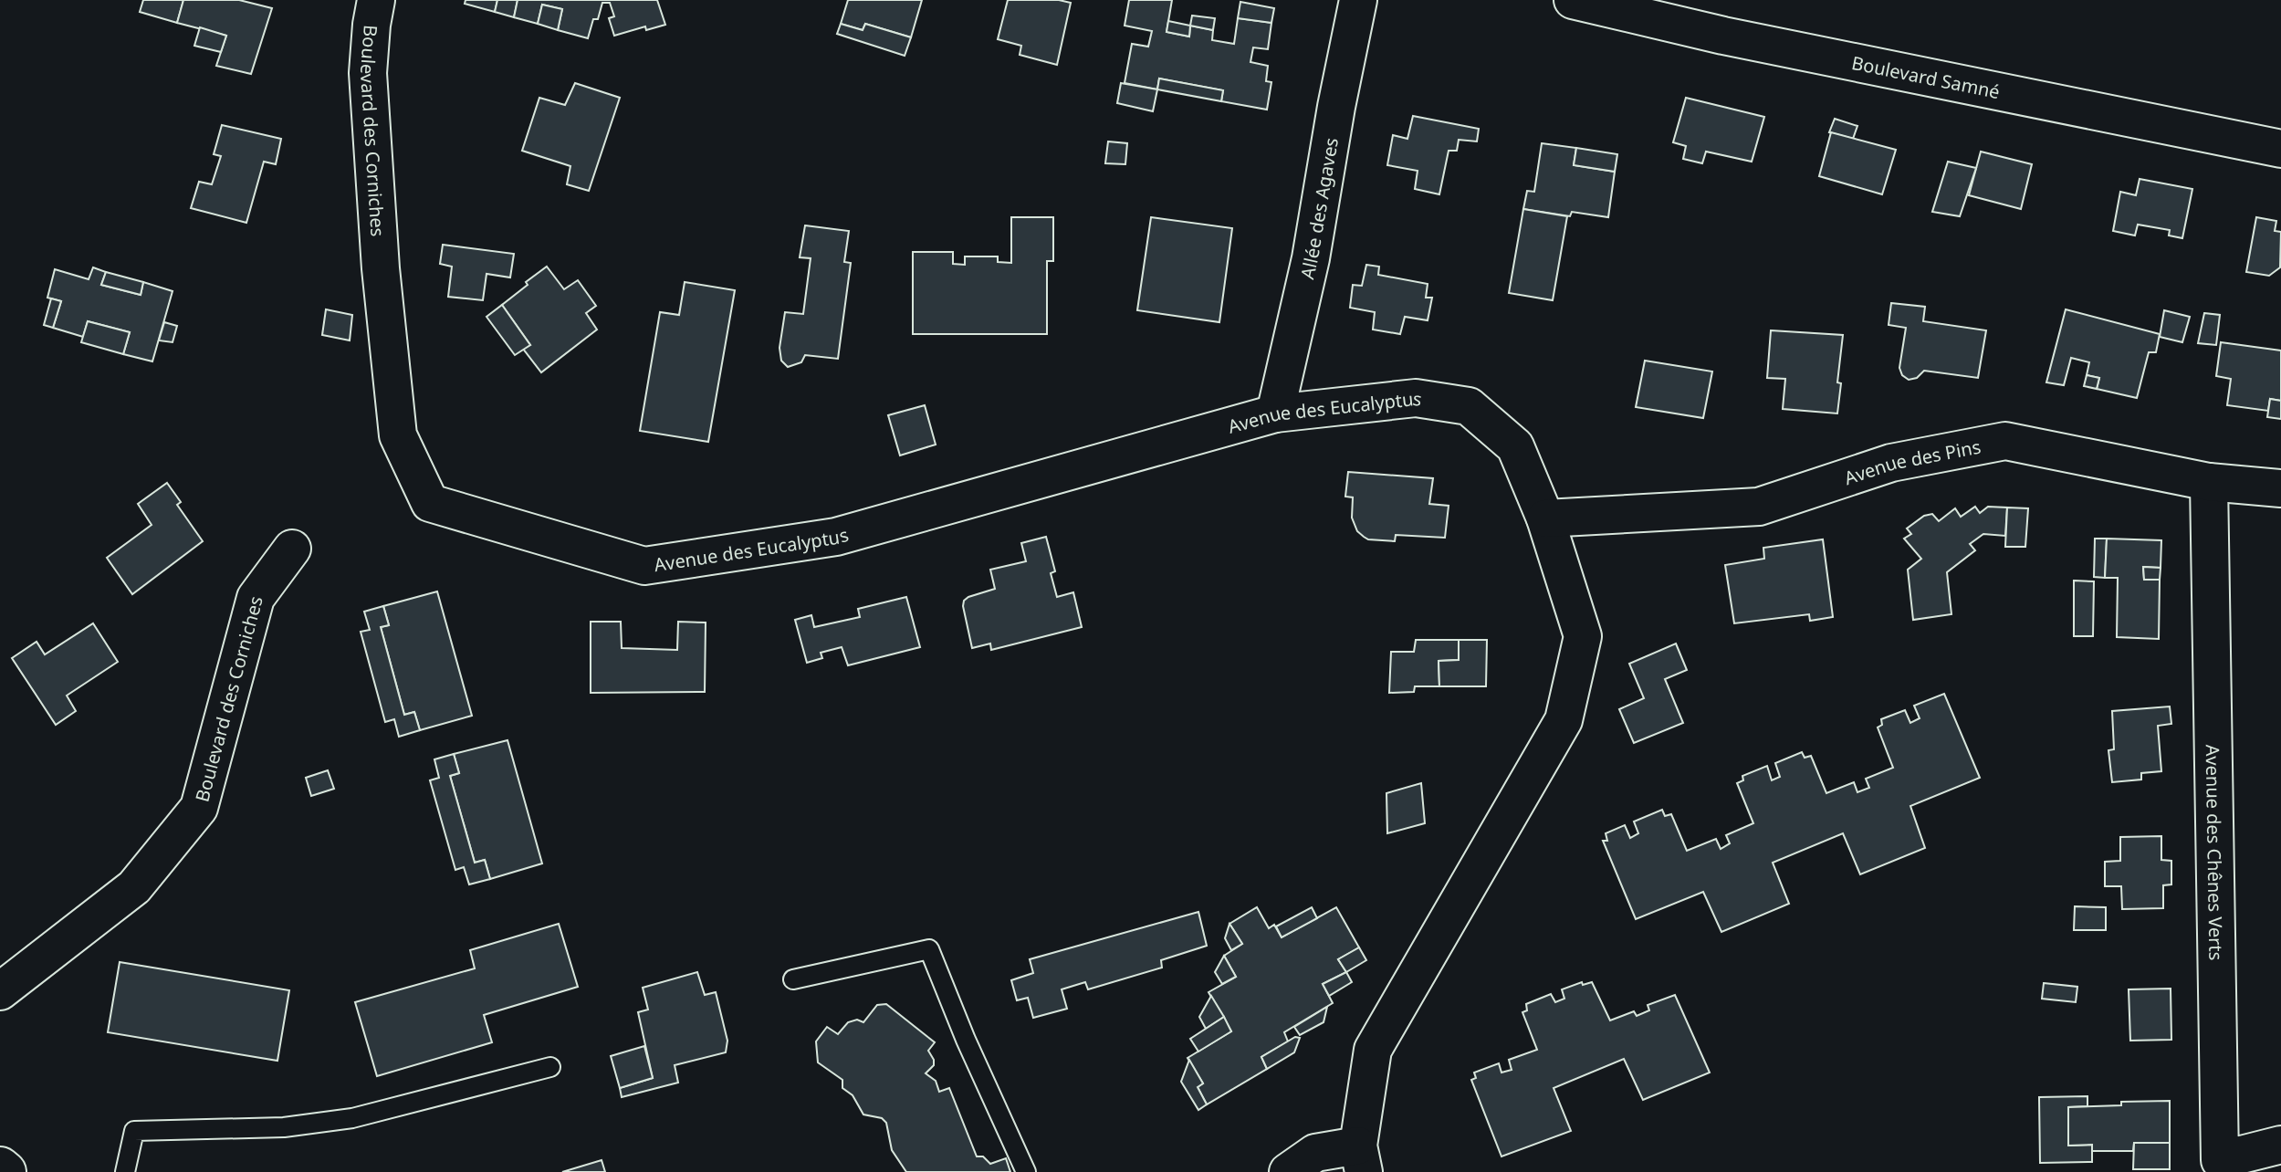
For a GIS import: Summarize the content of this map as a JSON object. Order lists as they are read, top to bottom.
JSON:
{
  "streets": {
    "street": [
      "Boulevard Samné",
      "Boulevard des Corniches",
      "Allée des Agaves",
      "Avenue des Eucalyptus",
      "Avenue des Pins",
      "Avenue des Chênes Verts"
    ]
  },
  "crossings": [
    ["Boulevard des Corniches", "Avenue des Eucalyptus"],
    ["Allée des Agaves", "Avenue des Eucalyptus"],
    ["Avenue des Eucalyptus", "Avenue des Pins"],
    ["Avenue des Pins", "Avenue des Chênes Verts"]
  ]
}
